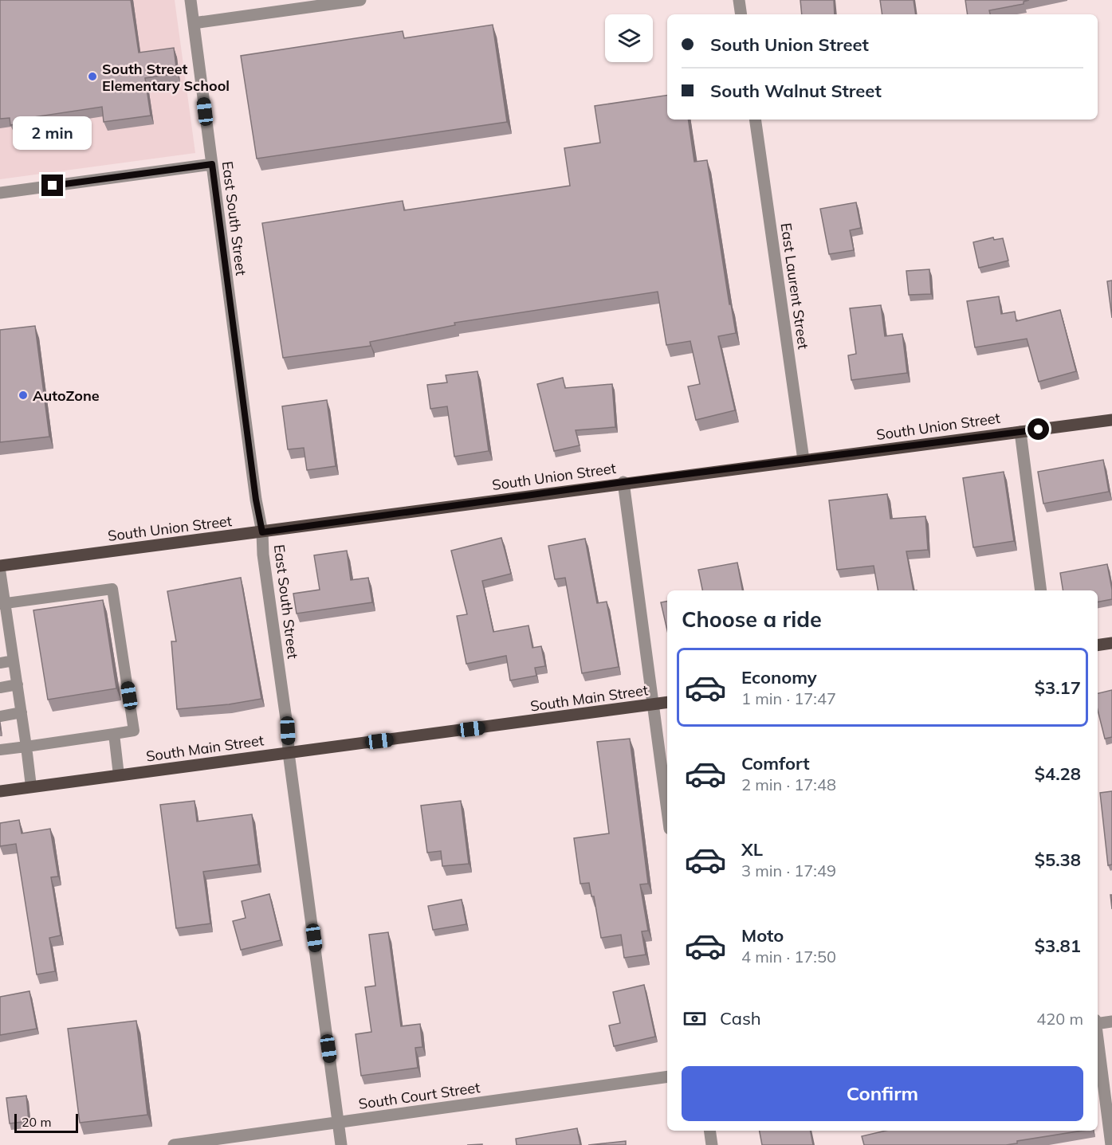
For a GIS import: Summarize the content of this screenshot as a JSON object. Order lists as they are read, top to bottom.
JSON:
{
  "streets": {
    "main road": ["South Union Street", "South Main Street"],
    "street": ["East South Street", "East Laurent Street", "South Court Street"]
  },
  "crossings": [
    ["East South Street", "South Union Street"],
    ["East South Street", "South Main Street"],
    ["East South Street", "South Court Street"],
    ["East Laurent Street", "South Union Street"]
  ],
  "places": ["South Street Elementary School", "AutoZone"],
  "scale_bar": "20 m",
  "page": {
    "banner": ["South Union Street", "South Walnut Street"],
    "bubble": "2 min",
    "heading": "Choose a ride",
    "list": [
      {
        "name": "Economy",
        "note": "1 min · 17:47",
        "value": "$3.17"
      },
      {
        "name": "Comfort",
        "note": "2 min · 17:48",
        "value": "$4.28"
      },
      {
        "name": "XL",
        "note": "3 min · 17:49",
        "value": "$5.38"
      },
      {
        "name": "Moto",
        "note": "4 min · 17:50",
        "value": "$3.81"
      }
    ],
    "pay": ["Cash", "420 m"],
    "buttons": "Confirm",
    "scale": "20 m"
  }
}
